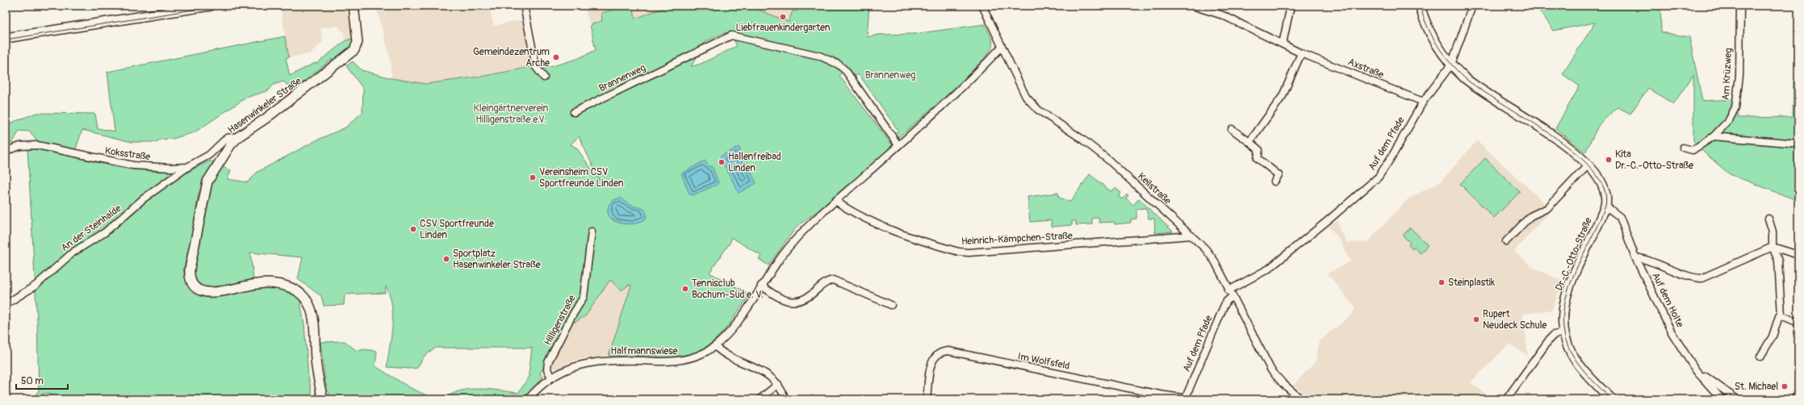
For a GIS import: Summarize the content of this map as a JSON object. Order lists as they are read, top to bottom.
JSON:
{
  "streets": {
    "street": [
      "Axstraße",
      "Am Krüzweg",
      "Brannenweg",
      "Hasenwinkeler Straße",
      "Auf dem Pfade",
      "Koksstraße",
      "Keilstraße",
      "An der Steinhalde",
      "Heinrich-Kämpchen-Straße",
      "Dr.-C.-Otto-Straße",
      "Auf dem Holte",
      "Hilligenstraße",
      "Halfmannswiese",
      "Im Wolfsfeld"
    ]
  },
  "crossings": [
    ["Axstraße", "Auf dem Pfade"],
    ["Hasenwinkeler Straße", "Koksstraße"],
    ["Auf dem Pfade", "Keilstraße"],
    ["Auf dem Pfade", "Dr.-C.-Otto-Straße"],
    ["Auf dem Pfade", "Im Wolfsfeld"],
    ["Koksstraße", "An der Steinhalde"],
    ["Keilstraße", "Heinrich-Kämpchen-Straße"],
    ["Dr.-C.-Otto-Straße", "Auf dem Holte"],
    ["Hilligenstraße", "Halfmannswiese"]
  ],
  "parks": ["Brannenweg", "Kleingärtnerverein Hilligenstraße e.V."],
  "places": [
    "Liebfrauenkindergarten",
    "Gemeindezentrum Arche",
    "Kita Dr.-C.-Otto-Straße",
    "Hallenfreibad Linden",
    "Vereinsheim CSV Sportfreunde Linden",
    "CSV Sportfreunde Linden",
    "Sportplatz Hasenwinkeler Straße",
    "Steinplastik",
    "Tennisclub Bochum-Süd e. V.",
    "Rupert Neudeck Schule",
    "St. Michael"
  ],
  "scale_bar": "50 m"
}
